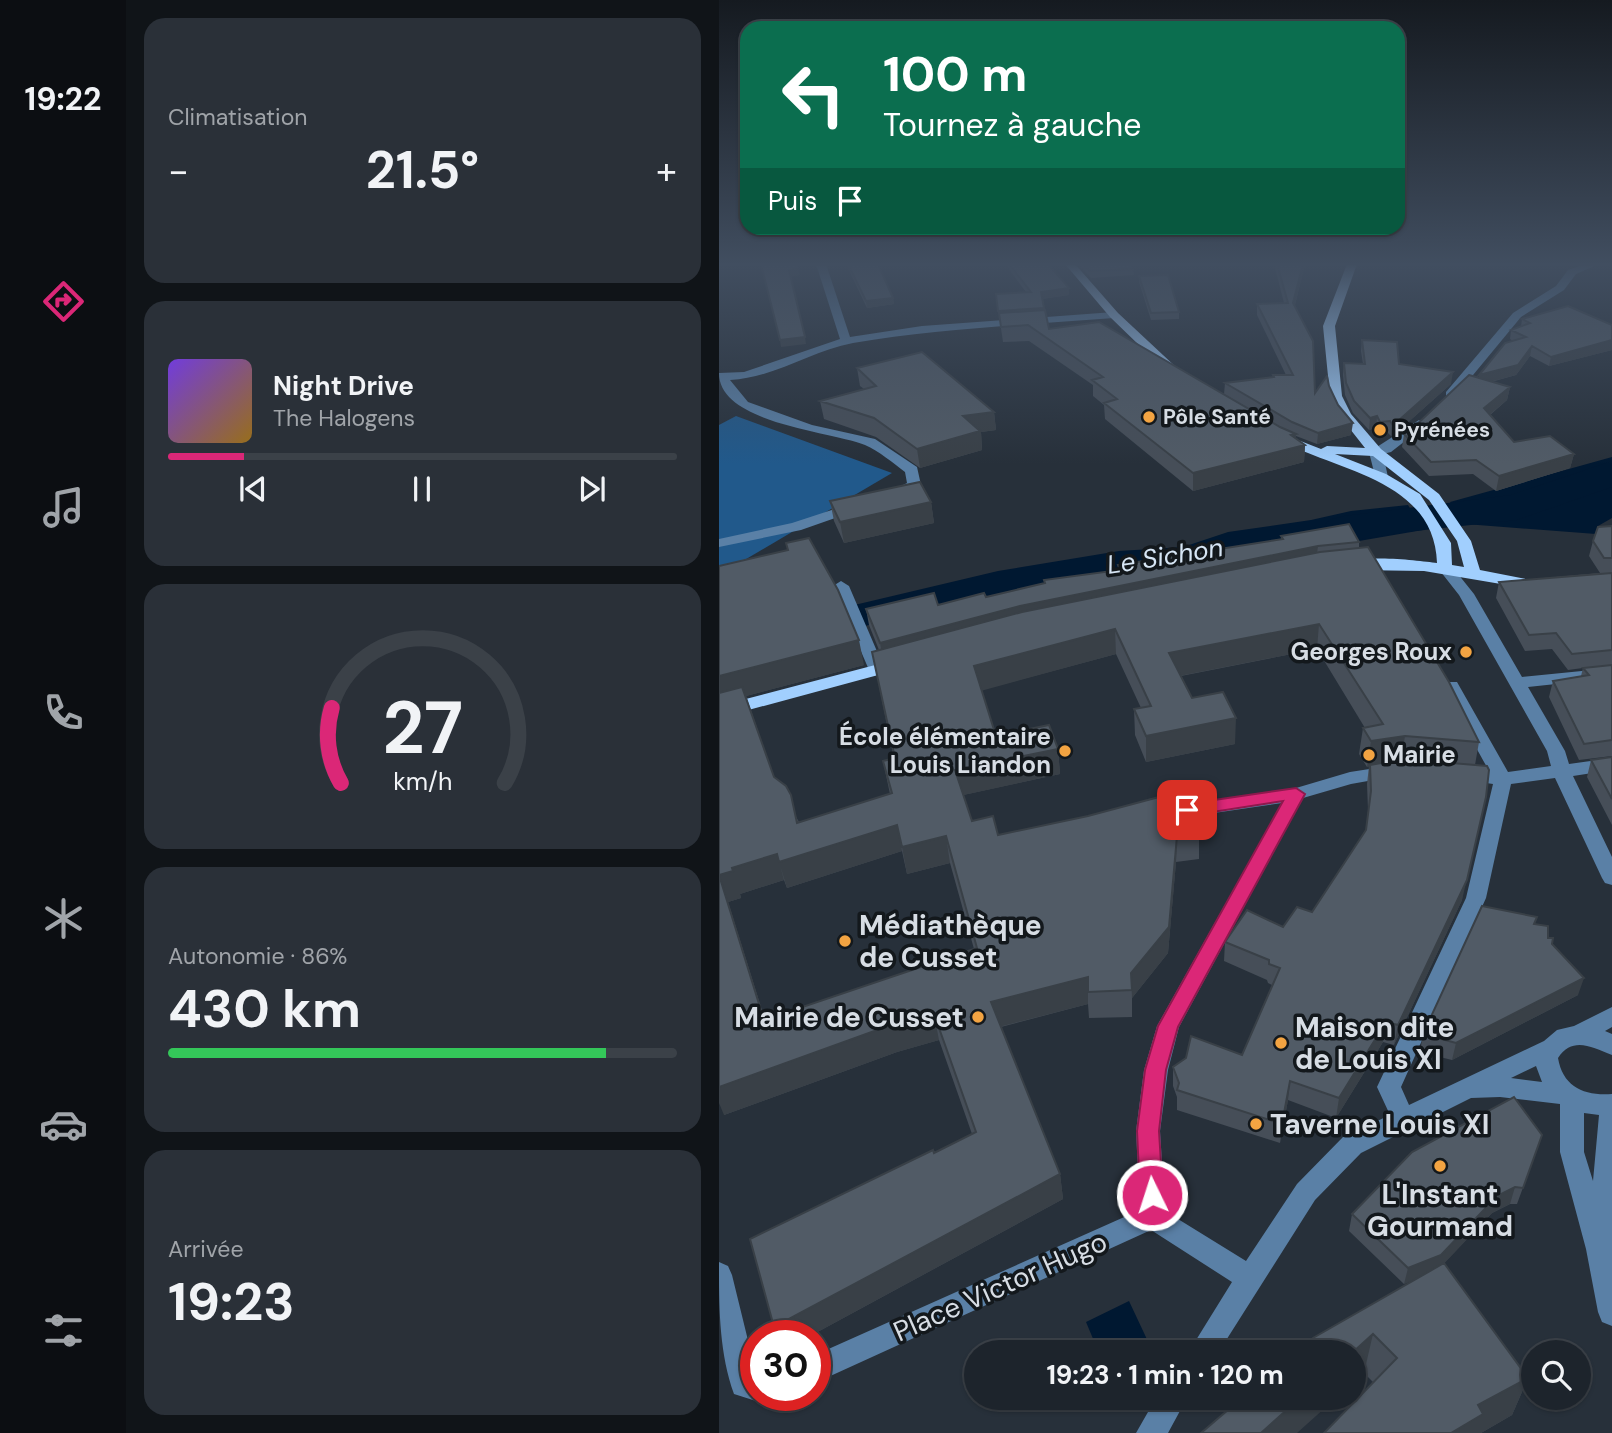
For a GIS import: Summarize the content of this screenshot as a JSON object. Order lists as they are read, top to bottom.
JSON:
{
  "streets": {
    "street": ["Place Victor Hugo"]
  },
  "water": ["Le Sichon"],
  "places": [
    "Pôle Santé",
    "Pyrénées",
    "Georges Roux",
    "École élémentaire Louis Liandon",
    "Mairie",
    "Médiathèque de Cusset",
    "Mairie de Cusset",
    "Maison dite de Louis XI",
    "Taverne Louis XI",
    "L'Instant Gourmand"
  ],
  "page": {
    "tabs": "19:22",
    "tile": [
      "Climatisation",
      ["Autonomie · 86%", "430 km"],
      ["Arrivée", "19:23"]
    ],
    "turn": ["100 m", "Tournez à gauche"],
    "heat": ["−", "21.5°", "+"],
    "then": "Puis",
    "song": ["Night Drive", "The Halogens"],
    "limit": "30",
    "trip": "19:23 · 1 min · 120 m",
    "gauge": ["27", "km/h"]
  }
}
